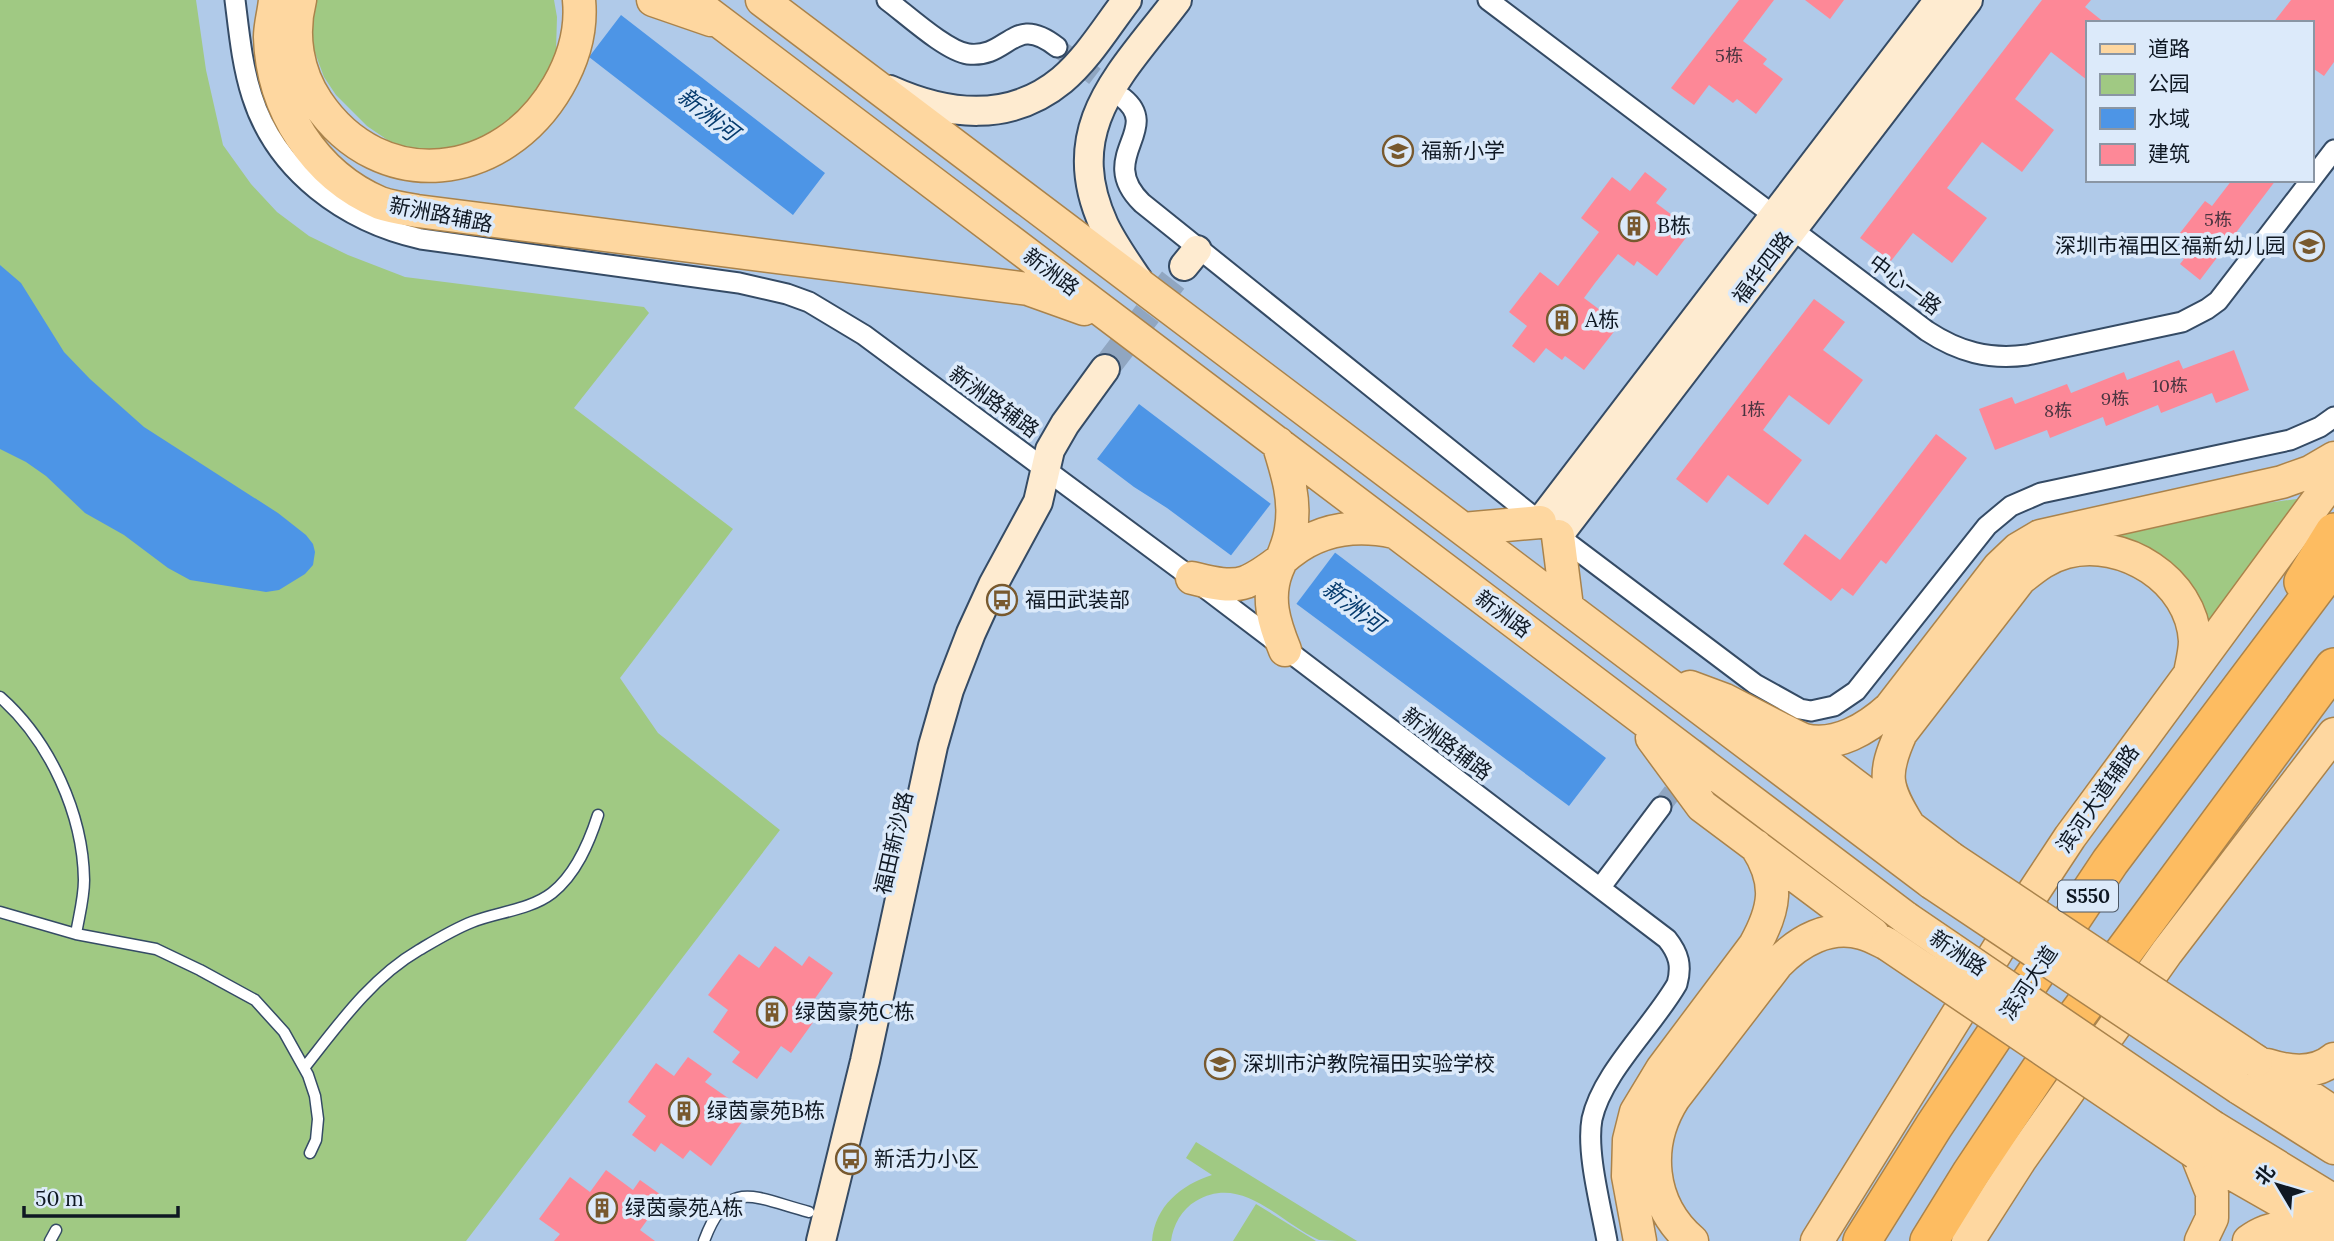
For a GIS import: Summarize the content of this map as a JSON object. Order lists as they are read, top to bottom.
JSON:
{
  "streets": {
    "highway": ["S550", "滨河大道"],
    "main road": ["新洲路", "滨河大道辅路"],
    "street": [
      "新洲路辅路",
      "福华四路",
      "中心一路",
      "福田新沙路"
    ]
  },
  "crossings": [
    ["新洲路辅路", "福田新沙路"],
    ["福华四路", "中心一路"]
  ],
  "water": ["新洲河"],
  "places": {
    "school or university": ["福新小学", "深圳市福田区福新幼儿园", "深圳市沪教院福田实验学校"],
    "building": [
      "B栋",
      "A栋",
      "绿茵豪苑C栋",
      "绿茵豪苑B栋",
      "绿茵豪苑A栋"
    ],
    "bus stop": ["福田武装部", "新活力小区"]
  },
  "house_numbers": [
    "5栋",
    "5栋",
    "10栋",
    "9栋",
    "1栋",
    "8栋"
  ],
  "legend": [
    "道路",
    "公园",
    "水域",
    "建筑"
  ],
  "scale_bar": "50 m",
  "north": "top left"
}
